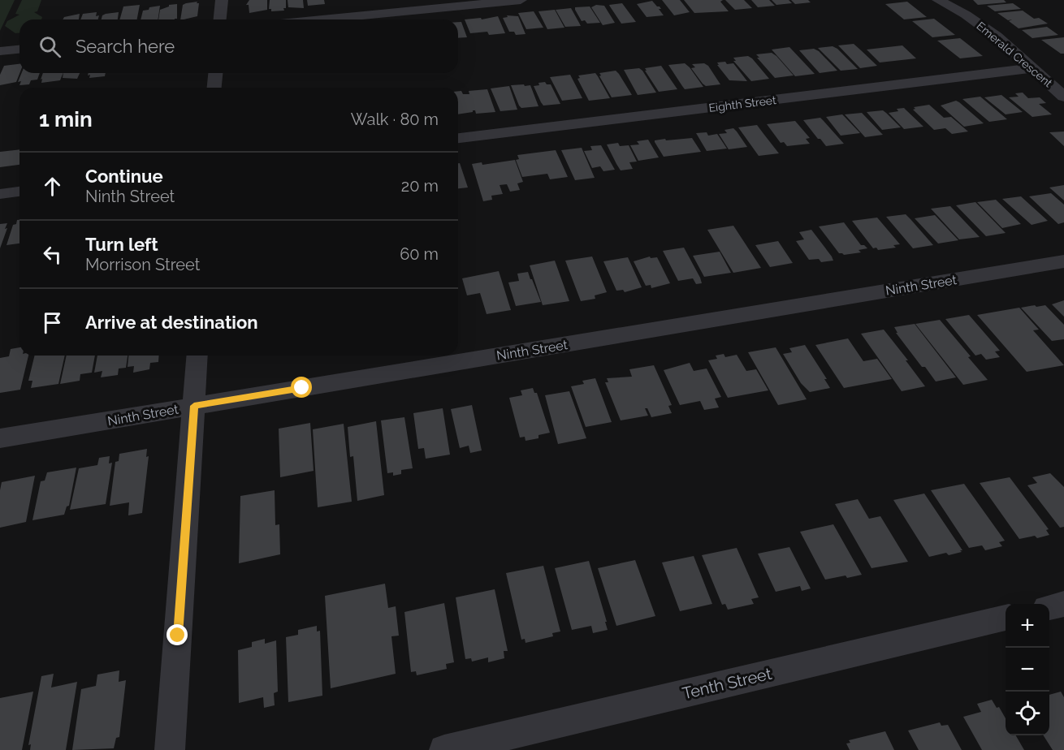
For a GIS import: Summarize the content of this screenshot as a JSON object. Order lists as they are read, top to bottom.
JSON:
{
  "streets": {
    "street": [
      "Emerald Crescent",
      "Eighth Street",
      "Ninth Street",
      "Tenth Street"
    ]
  },
  "crossings": [
    ["Emerald Crescent", "Eighth Street"]
  ],
  "page": {
    "search": "Search here",
    "heading": ["1 min", "Walk · 80 m"],
    "list": [
      ["Continue", "Ninth Street", "20 m"],
      ["Turn left", "Morrison Street", "60 m"],
      "Arrive at destination"
    ],
    "map_buttons": ["+", "−"]
  }
}
